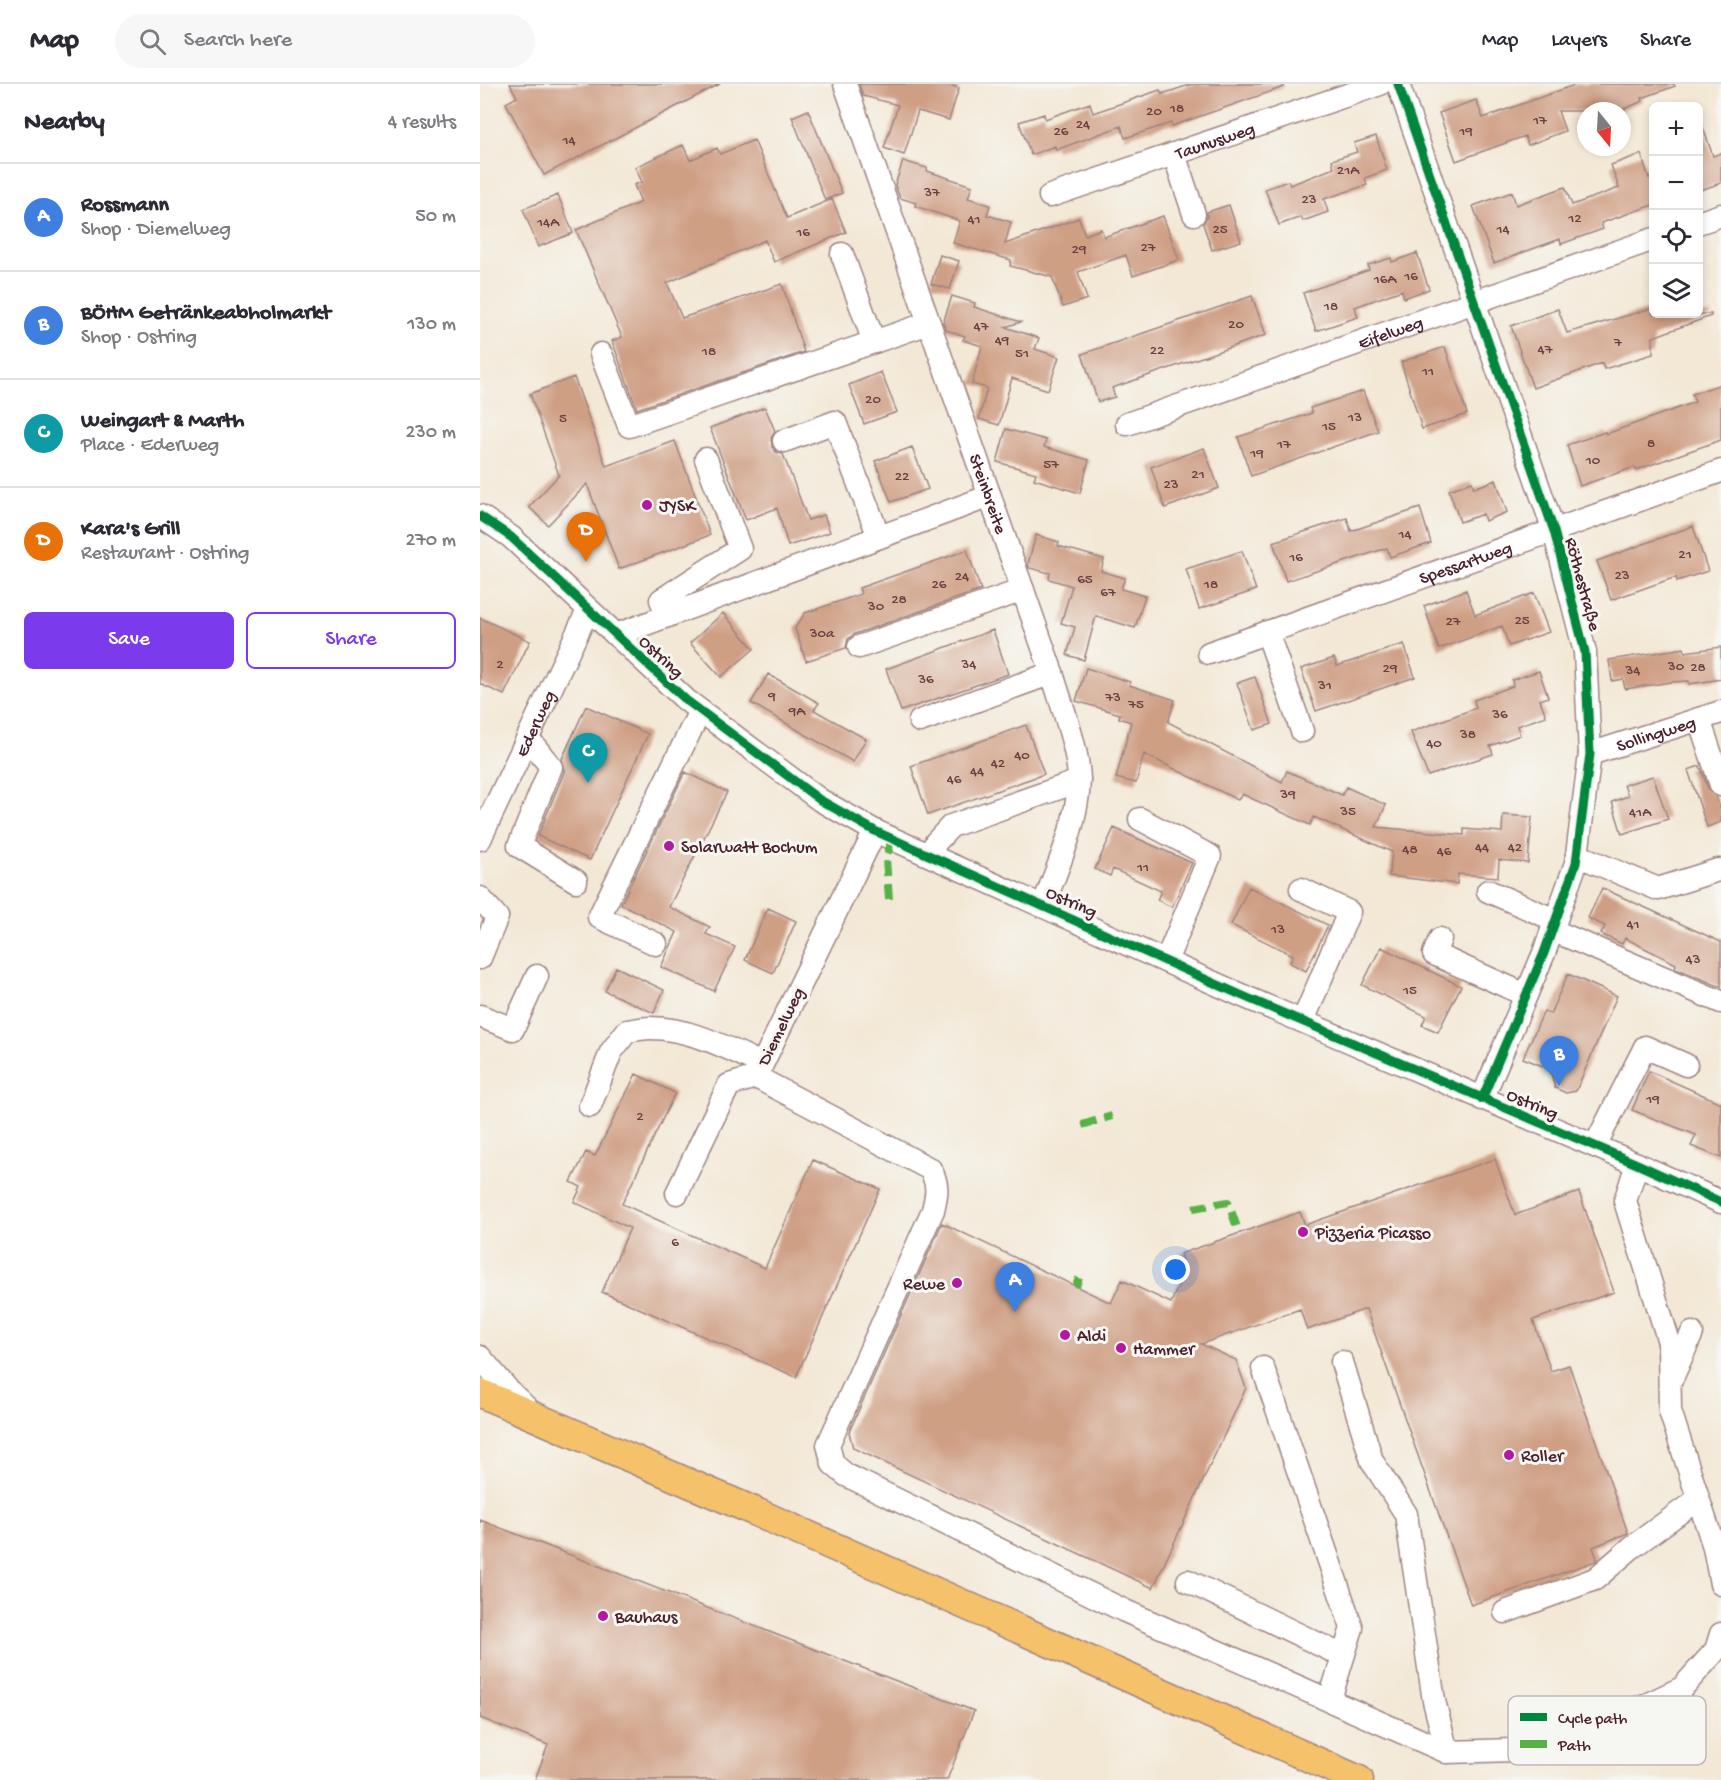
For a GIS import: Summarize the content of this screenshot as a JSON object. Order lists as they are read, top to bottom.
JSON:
{
  "streets": {
    "street": [
      "Taunusweg",
      "Eifelweg",
      "Steinbreite",
      "Spessartweg",
      "Röthestraße",
      "Ostring",
      "Ederweg",
      "Sollingweg",
      "Diemelweg"
    ]
  },
  "crossings": [
    ["Eifelweg", "Röthestraße"],
    ["Steinbreite", "Ostring"],
    ["Spessartweg", "Röthestraße"],
    ["Röthestraße", "Ostring"],
    ["Röthestraße", "Sollingweg"],
    ["Ostring", "Ederweg"],
    ["Ostring", "Diemelweg"]
  ],
  "places": [
    "JYSK",
    "Solarwatt Bochum",
    "Pizzeria Picasso",
    "Rewe",
    "Aldi",
    "Hammer",
    "Roller",
    "Bauhaus"
  ],
  "house_numbers": [
    "18",
    "20",
    "17",
    "24",
    "26",
    "19",
    "14",
    "21A",
    "37",
    "23",
    "12",
    "41",
    "14A",
    "25",
    "14",
    "16",
    "27",
    "29",
    "16",
    "16A",
    "18",
    "20",
    "47",
    "49",
    "7",
    "47",
    "22",
    "18",
    "51",
    "11",
    "20",
    "13",
    "5",
    "15",
    "8",
    "17",
    "19",
    "10",
    "57",
    "21",
    "22",
    "23",
    "14",
    "21",
    "16",
    "23",
    "24",
    "65",
    "26",
    "18",
    "67",
    "28",
    "30",
    "25",
    "27",
    "30a",
    "2",
    "34",
    "30",
    "28",
    "29",
    "34",
    "36",
    "31",
    "9",
    "73",
    "75",
    "9A",
    "36",
    "38",
    "40",
    "40",
    "42",
    "44",
    "46",
    "39",
    "35",
    "41A",
    "44",
    "42",
    "48",
    "46",
    "11",
    "41",
    "13",
    "43",
    "15",
    "19",
    "2",
    "6"
  ],
  "legend": ["Cycle path", "Path"],
  "north": "bottom",
  "page": {
    "header": "Map",
    "search": "Search here",
    "nav": ["Map", "Layers", "Share"],
    "heading": ["Nearby", "4 results"],
    "map_buttons": ["+", "−"],
    "list": [
      {
        "mark": "A",
        "name": "Rossmann",
        "note": "Shop · Diemelweg",
        "value": "50 m"
      },
      {
        "mark": "B",
        "name": "BÖHM Getränkeabholmarkt",
        "note": "Shop · Ostring",
        "value": "130 m"
      },
      {
        "mark": "C",
        "name": "Weingart & Marth",
        "note": "Place · Ederweg",
        "value": "230 m"
      },
      {
        "mark": "D",
        "name": "Kara's Grill",
        "note": "Restaurant · Ostring",
        "value": "270 m"
      }
    ],
    "pins": [
      "D",
      "C",
      "B",
      "A"
    ],
    "buttons": ["Save", "Share"]
  }
}
